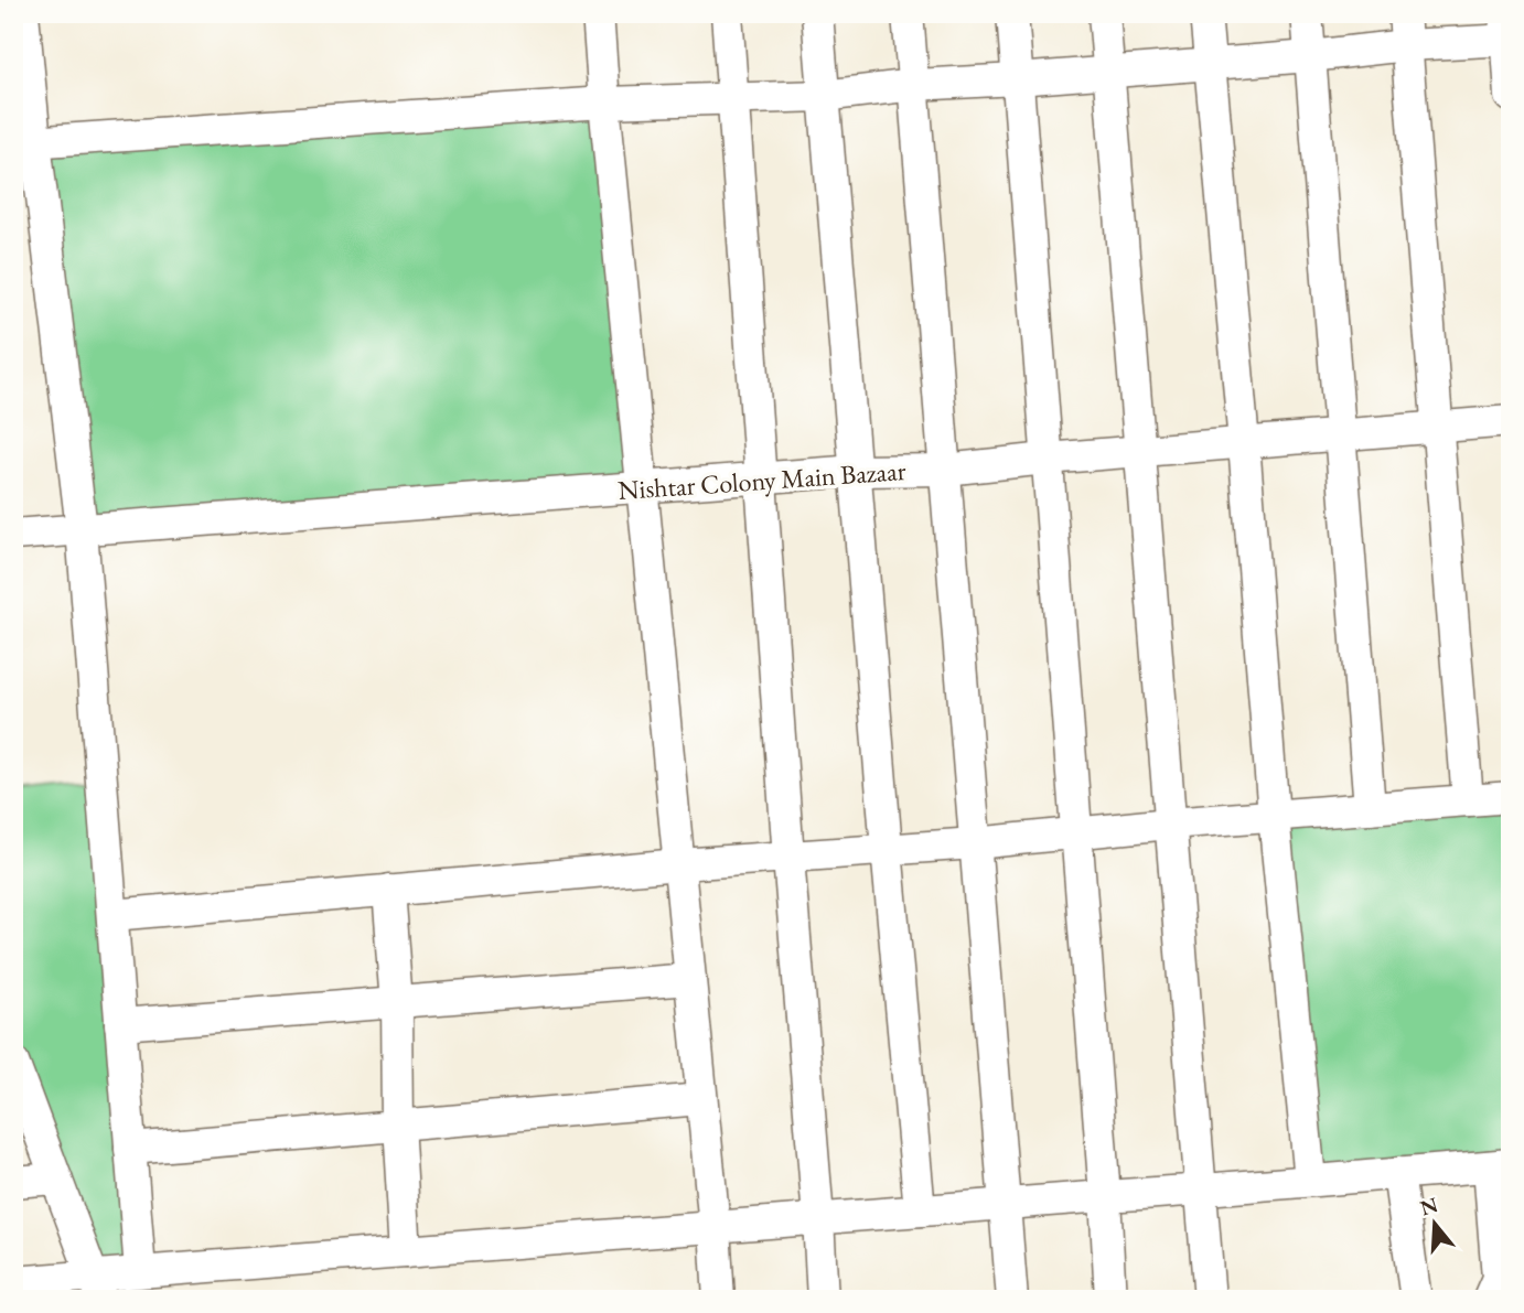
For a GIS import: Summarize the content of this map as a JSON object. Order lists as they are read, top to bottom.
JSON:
{
  "streets": {
    "street": ["Nishtar Colony Main Bazaar"]
  },
  "north": "top"
}
